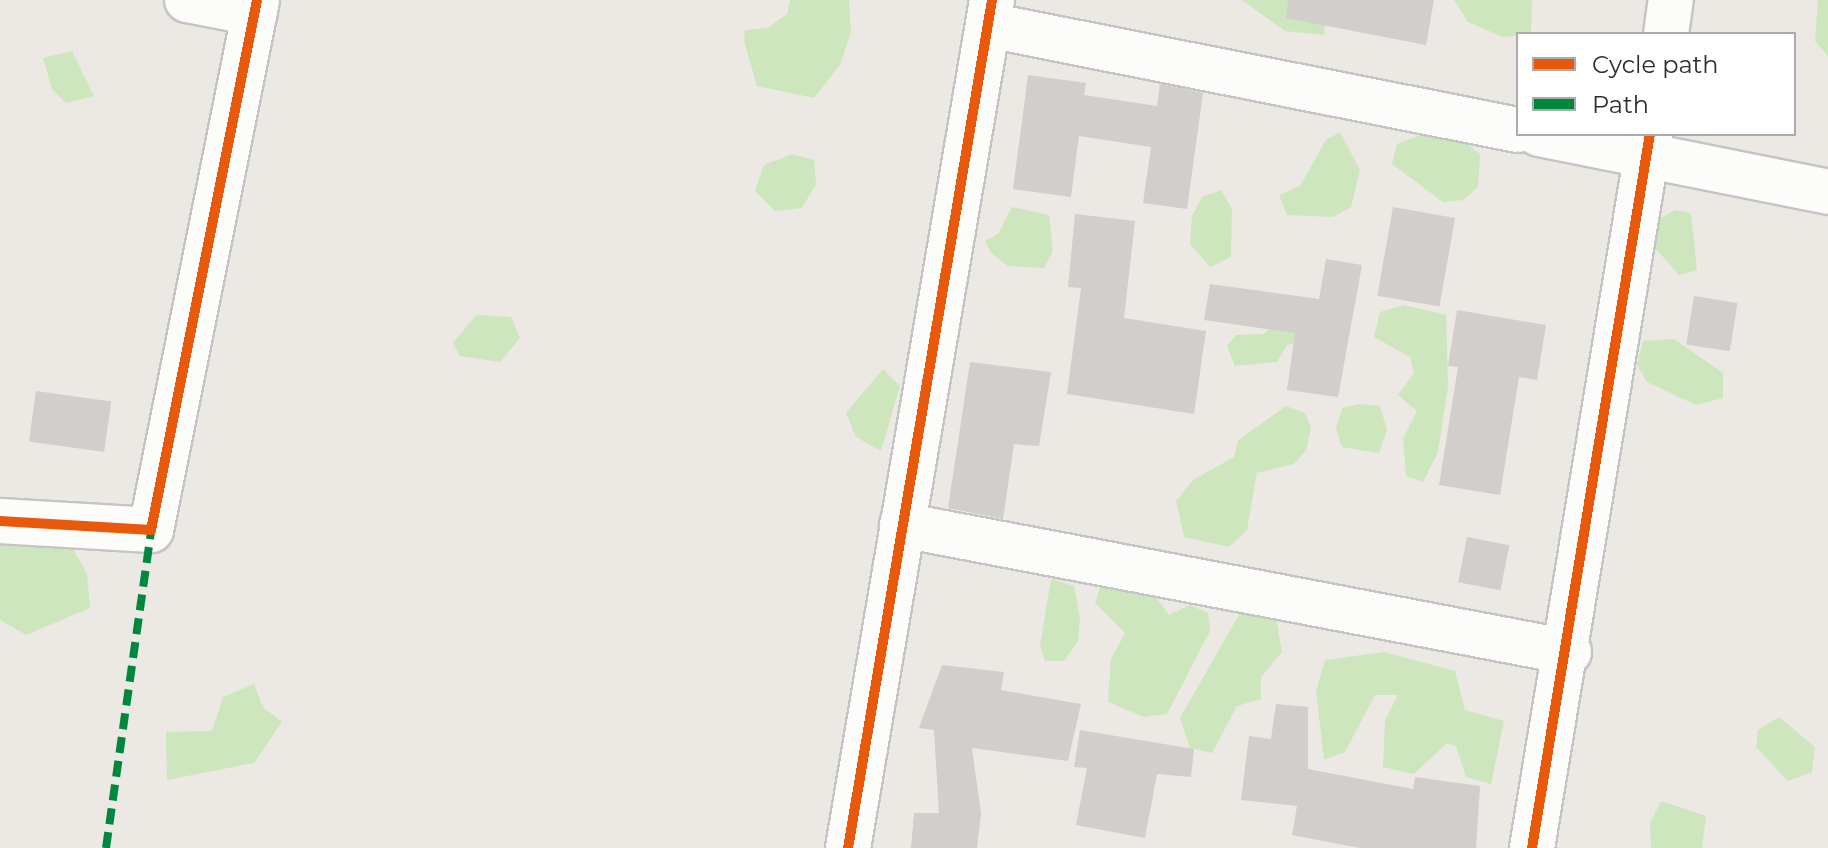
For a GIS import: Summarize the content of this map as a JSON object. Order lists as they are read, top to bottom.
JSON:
{
  "legend": ["Cycle path", "Path"]
}
